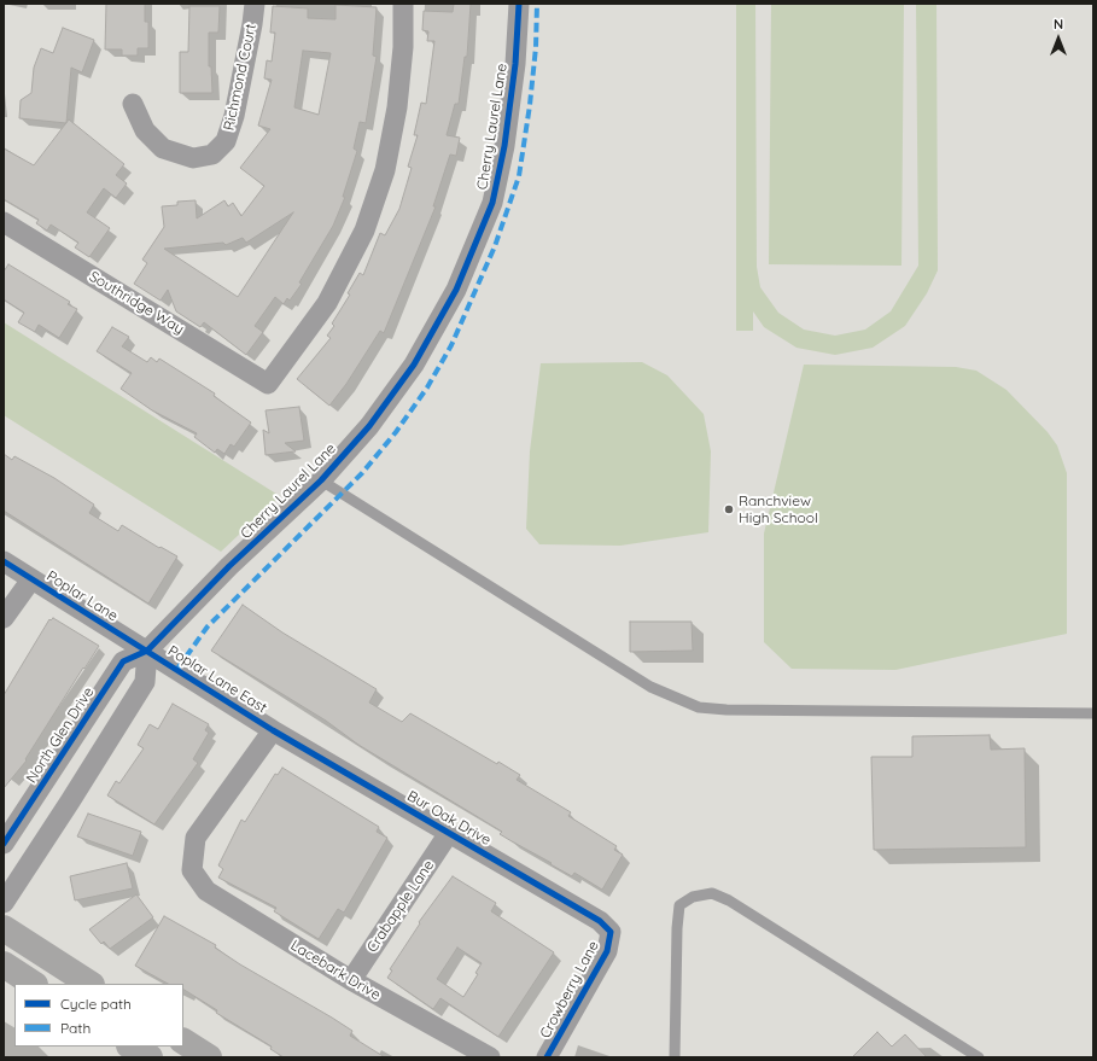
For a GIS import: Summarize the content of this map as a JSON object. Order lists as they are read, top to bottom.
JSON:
{
  "streets": {
    "street": [
      "Richmond Court",
      "Cherry Laurel Lane",
      "Southridge Way",
      "Poplar Lane",
      "Poplar Lane East",
      "North Glen Drive",
      "Bur Oak Drive",
      "Crabapple Lane",
      "Lacebark Drive",
      "Crowberry Lane"
    ]
  },
  "crossings": [
    ["Cherry Laurel Lane", "Poplar Lane"],
    ["Cherry Laurel Lane", "Poplar Lane East"],
    ["Cherry Laurel Lane", "North Glen Drive"],
    ["Poplar Lane", "Poplar Lane East"],
    ["Poplar Lane", "North Glen Drive"],
    ["Poplar Lane East", "North Glen Drive"],
    ["Poplar Lane East", "Bur Oak Drive"],
    ["Poplar Lane East", "Lacebark Drive"],
    ["Bur Oak Drive", "Crabapple Lane"],
    ["Bur Oak Drive", "Lacebark Drive"],
    ["Bur Oak Drive", "Crowberry Lane"],
    ["Crabapple Lane", "Lacebark Drive"]
  ],
  "places": ["Ranchview High School"],
  "legend": ["Cycle path", "Path"],
  "north": "top"
}
